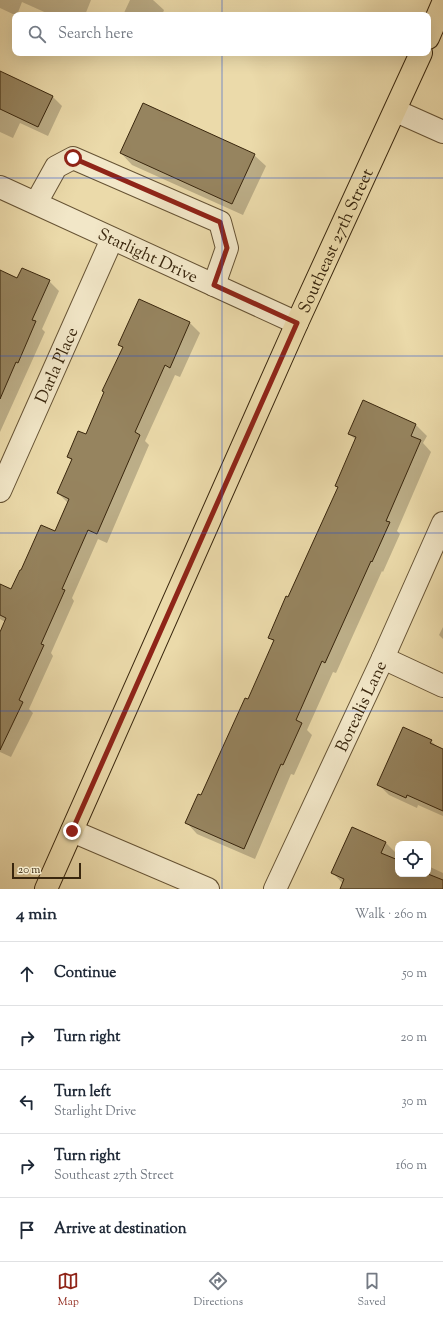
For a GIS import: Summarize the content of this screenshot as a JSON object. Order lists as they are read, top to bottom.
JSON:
{
  "streets": {
    "main road": ["Southeast 27th Street"],
    "street": ["Starlight Drive", "Darla Place", "Borealis Lane"]
  },
  "crossings": [
    ["Southeast 27th Street", "Starlight Drive"],
    ["Starlight Drive", "Darla Place"]
  ],
  "scale_bar": "20 m",
  "page": {
    "search": "Search here",
    "scale": "20 m",
    "heading": ["4 min", "Walk · 260 m"],
    "list": [
      ["Continue", "50 m"],
      ["Turn right", "20 m"],
      ["Turn left", "Starlight Drive", "30 m"],
      ["Turn right", "Southeast 27th Street", "160 m"],
      "Arrive at destination"
    ],
    "nav": ["Map", "Directions", "Saved"]
  }
}
